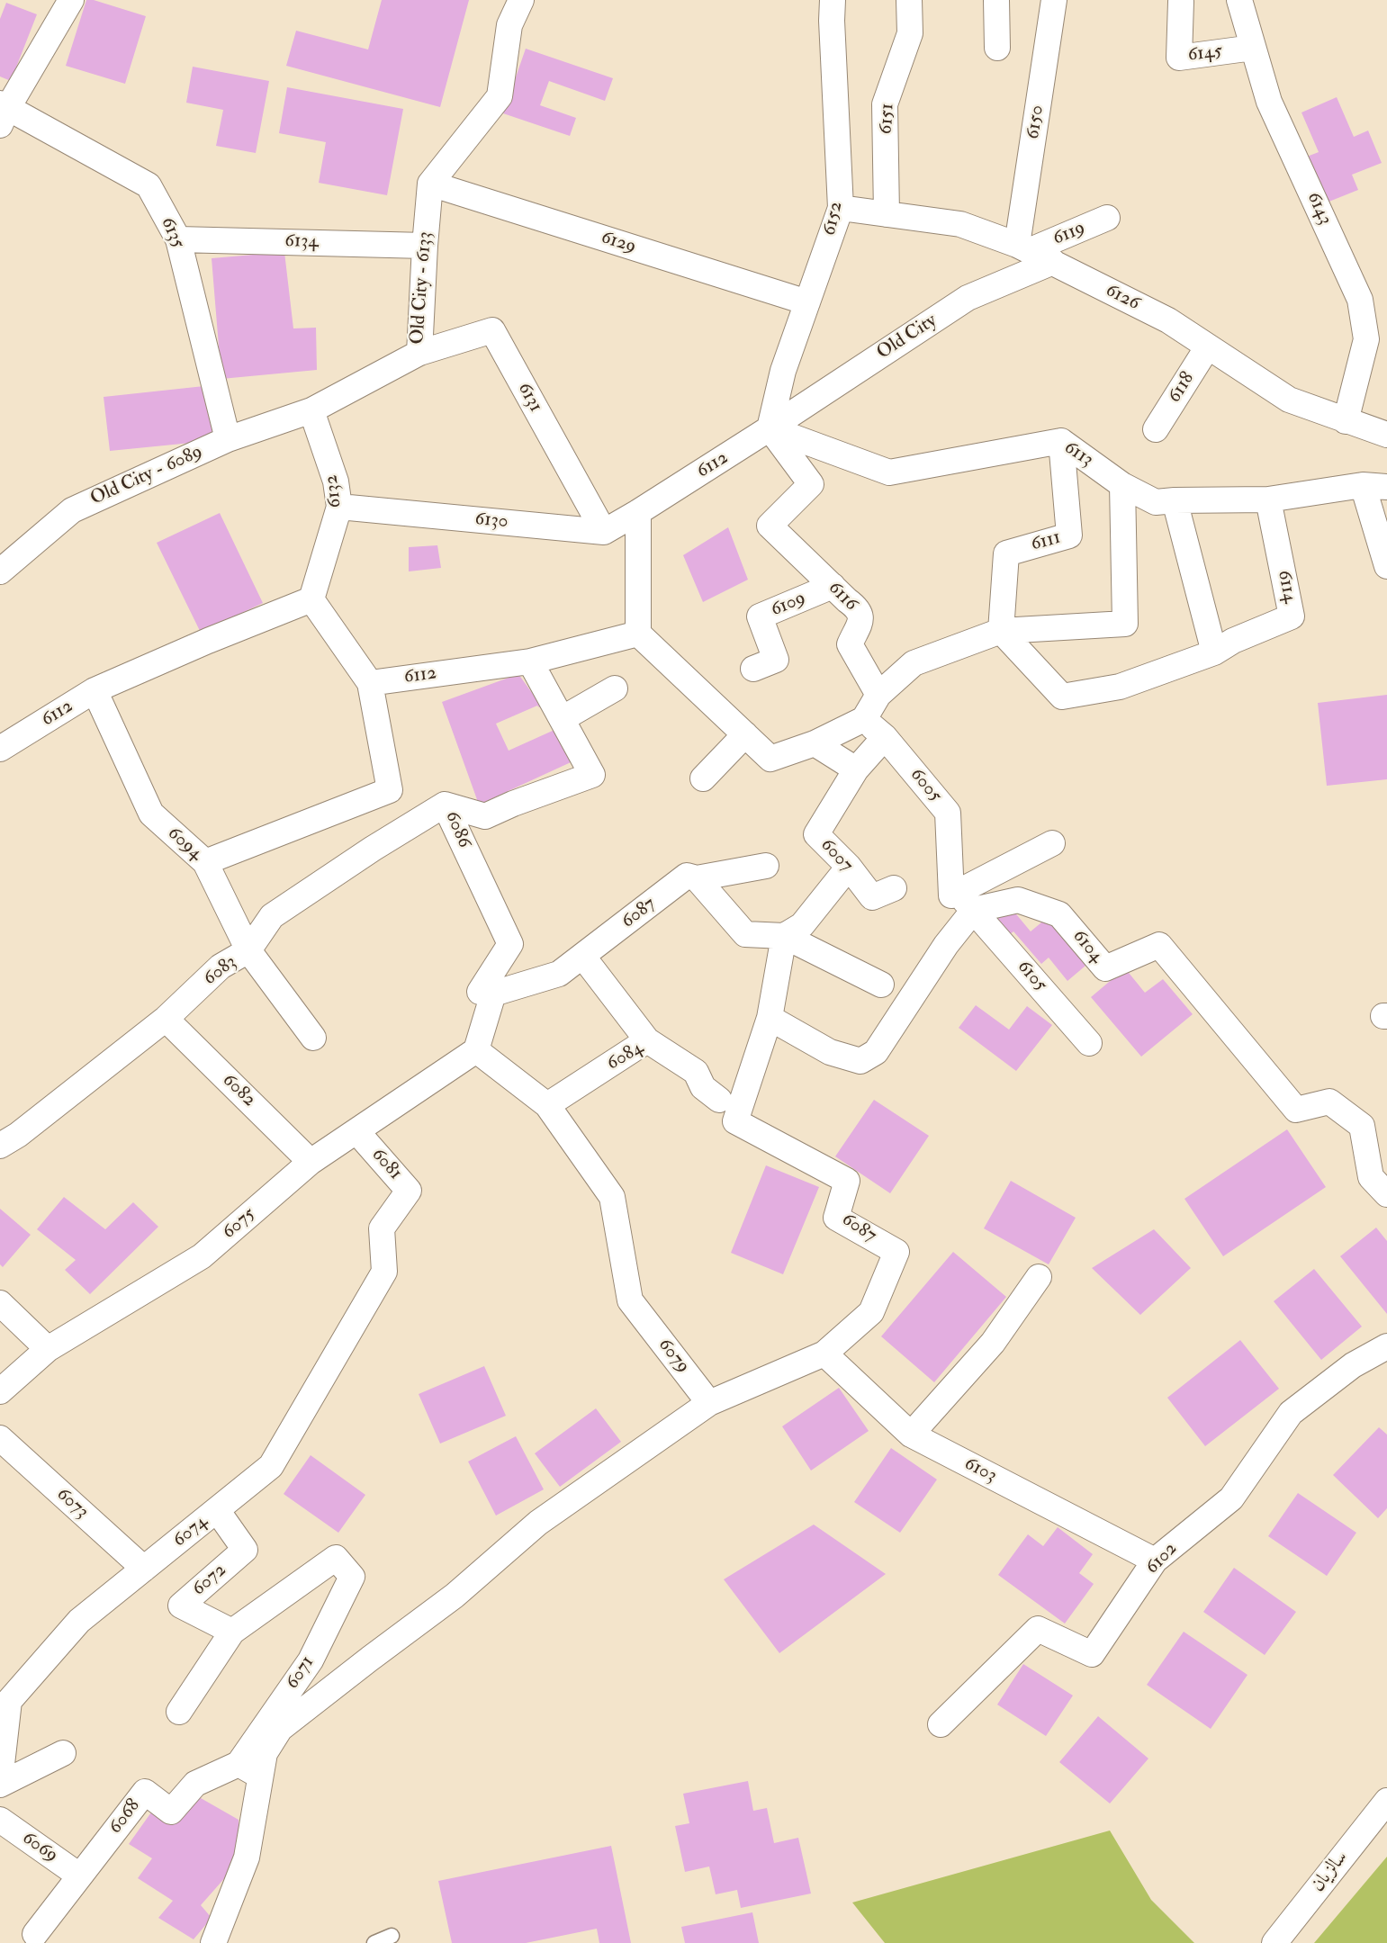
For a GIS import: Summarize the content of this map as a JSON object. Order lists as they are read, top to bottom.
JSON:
{
  "streets": {
    "street": [
      "6145",
      "6151",
      "6150",
      "6143",
      "6152",
      "6135",
      "6119",
      "6134",
      "6129",
      "Old City - 6133",
      "6126",
      "Old City",
      "6118",
      "6131",
      "6113",
      "6112",
      "Old City - 6089",
      "6132",
      "6130",
      "6111",
      "6114",
      "6116",
      "6109",
      "6005",
      "6086",
      "6094",
      "6007",
      "6087",
      "6104",
      "6083",
      "6105",
      "6084",
      "6082",
      "6081",
      "6075",
      "6079",
      "6103",
      "6073",
      "6074",
      "6102",
      "6072",
      "6071",
      "6068",
      "6069",
      "سالزيان"
    ]
  },
  "crossings": [
    ["6145", "6143"],
    ["6151", "6126"],
    ["6150", "6119"],
    ["6150", "6126"],
    ["6143", "6126"],
    ["6152", "6129"],
    ["6152", "6126"],
    ["6152", "Old City"],
    ["6152", "6113"],
    ["6152", "6112"],
    ["6152", "6116"],
    ["6135", "6134"],
    ["6135", "Old City - 6089"],
    ["6119", "6126"],
    ["6134", "Old City - 6133"],
    ["6129", "Old City - 6133"],
    ["Old City - 6133", "6131"],
    ["Old City - 6133", "Old City - 6089"],
    ["Old City - 6133", "6132"],
    ["6126", "Old City"],
    ["6126", "6118"],
    ["Old City", "6113"],
    ["Old City", "6112"],
    ["Old City", "6116"],
    ["6131", "6130"],
    ["6113", "6112"],
    ["6113", "6111"],
    ["6113", "6114"],
    ["6113", "6116"],
    ["6112", "6132"],
    ["6112", "6116"],
    ["6112", "6086"],
    ["6112", "6094"],
    ["Old City - 6089", "6132"],
    ["6132", "6130"],
    ["6116", "6109"],
    ["6005", "6007"],
    ["6086", "6087"],
    ["6086", "6083"],
    ["6094", "6083"],
    ["6087", "6079"],
    ["6087", "6103"],
    ["6104", "6105"],
    ["6083", "6082"],
    ["6084", "6079"],
    ["6082", "6075"],
    ["6081", "6075"],
    ["6081", "6074"],
    ["6075", "6079"],
    ["6103", "6102"],
    ["6073", "6074"],
    ["6074", "6072"],
    ["6072", "6071"],
    ["6071", "6068"],
    ["6068", "6069"]
  ]
}
